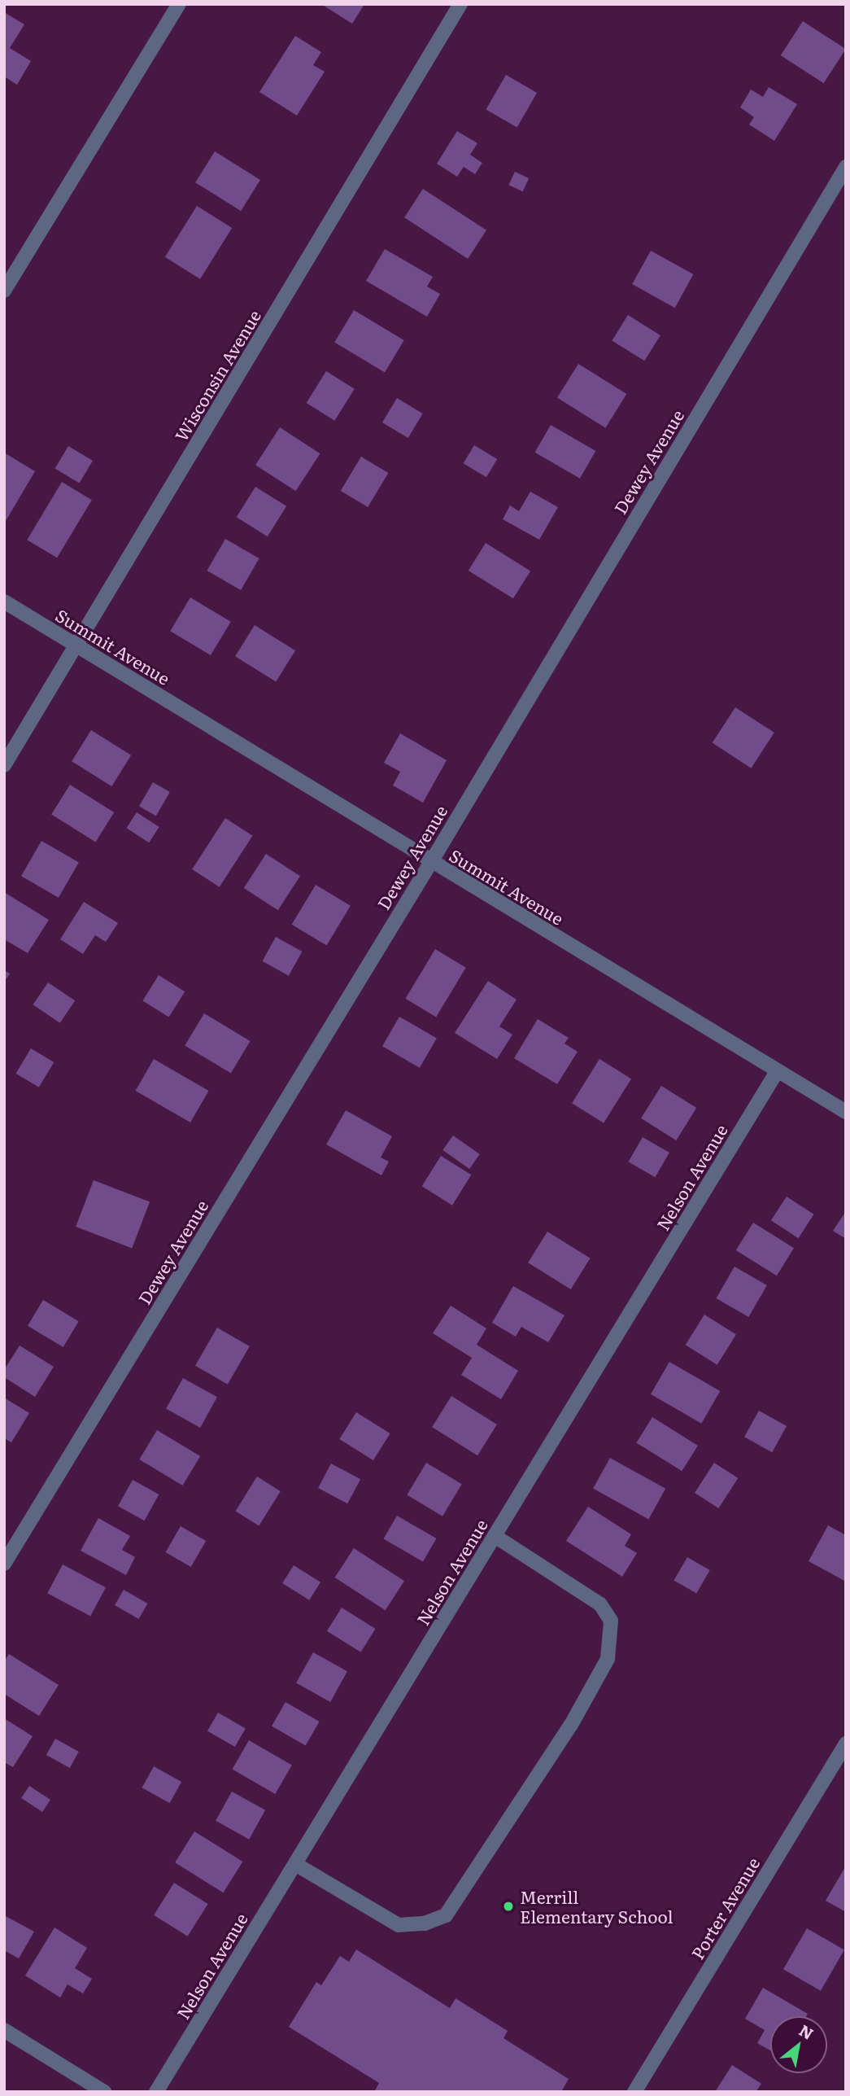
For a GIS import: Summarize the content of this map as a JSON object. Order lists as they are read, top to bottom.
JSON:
{
  "streets": {
    "street": [
      "Wisconsin Avenue",
      "Dewey Avenue",
      "Summit Avenue",
      "Nelson Avenue",
      "Porter Avenue"
    ]
  },
  "crossings": [
    ["Wisconsin Avenue", "Summit Avenue"],
    ["Dewey Avenue", "Summit Avenue"],
    ["Summit Avenue", "Nelson Avenue"]
  ],
  "places": ["Merrill Elementary School"],
  "north": "top right"
}
